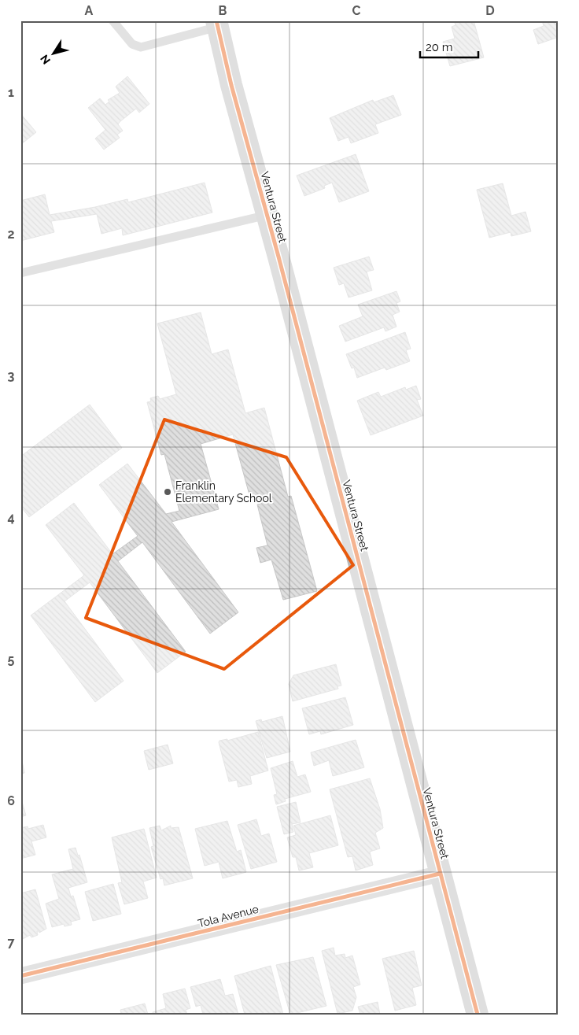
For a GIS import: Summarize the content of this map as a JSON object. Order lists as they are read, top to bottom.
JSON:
{
  "streets": {
    "street": ["Ventura Street", "Tola Avenue"]
  },
  "crossings": [
    ["Ventura Street", "Tola Avenue"]
  ],
  "places": ["Franklin Elementary School"],
  "scale_bar": "20 m",
  "north": "bottom left",
  "grid": {
    "columns": [
      "A",
      "B",
      "C",
      "D"
    ],
    "rows": [
      "1",
      "2",
      "3",
      "4",
      "5",
      "6",
      "7"
    ]
  }
}
